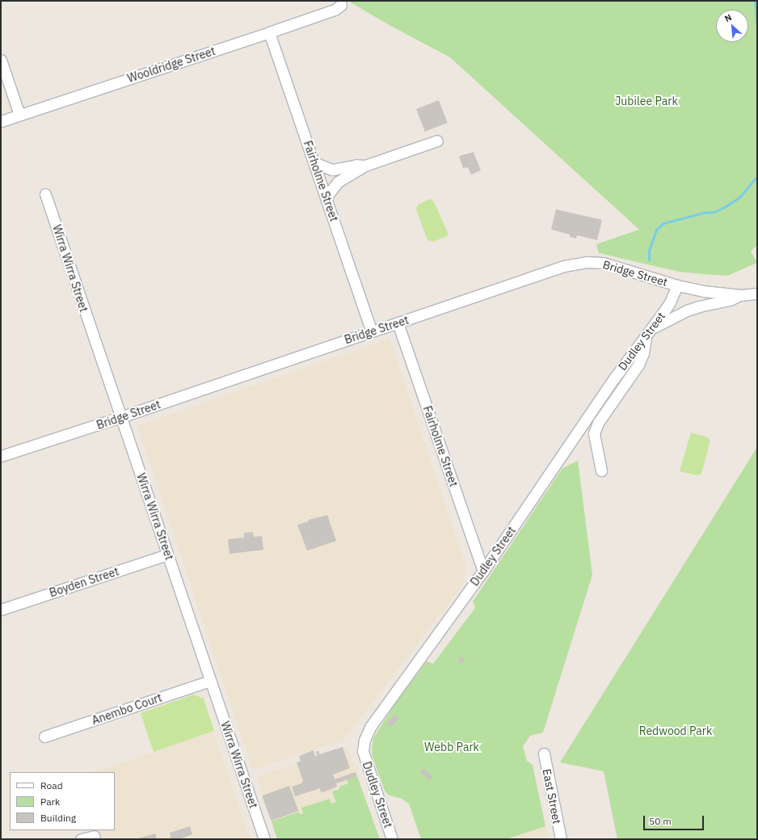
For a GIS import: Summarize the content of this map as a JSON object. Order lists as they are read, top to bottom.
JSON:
{
  "streets": {
    "street": [
      "Wooldridge Street",
      "Fairholme Street",
      "Wirra Wirra Street",
      "Bridge Street",
      "Dudley Street",
      "Boyden Street",
      "Anembo Court",
      "East Street"
    ]
  },
  "crossings": [
    ["Wooldridge Street", "Fairholme Street"],
    ["Fairholme Street", "Bridge Street"],
    ["Fairholme Street", "Dudley Street"],
    ["Wirra Wirra Street", "Bridge Street"],
    ["Wirra Wirra Street", "Boyden Street"],
    ["Wirra Wirra Street", "Anembo Court"],
    ["Bridge Street", "Dudley Street"]
  ],
  "parks": ["Jubilee Park", "Redwood Park", "Webb Park"],
  "legend": ["Road", "Park", "Building"],
  "scale_bar": "50 m",
  "north": "top left"
}
